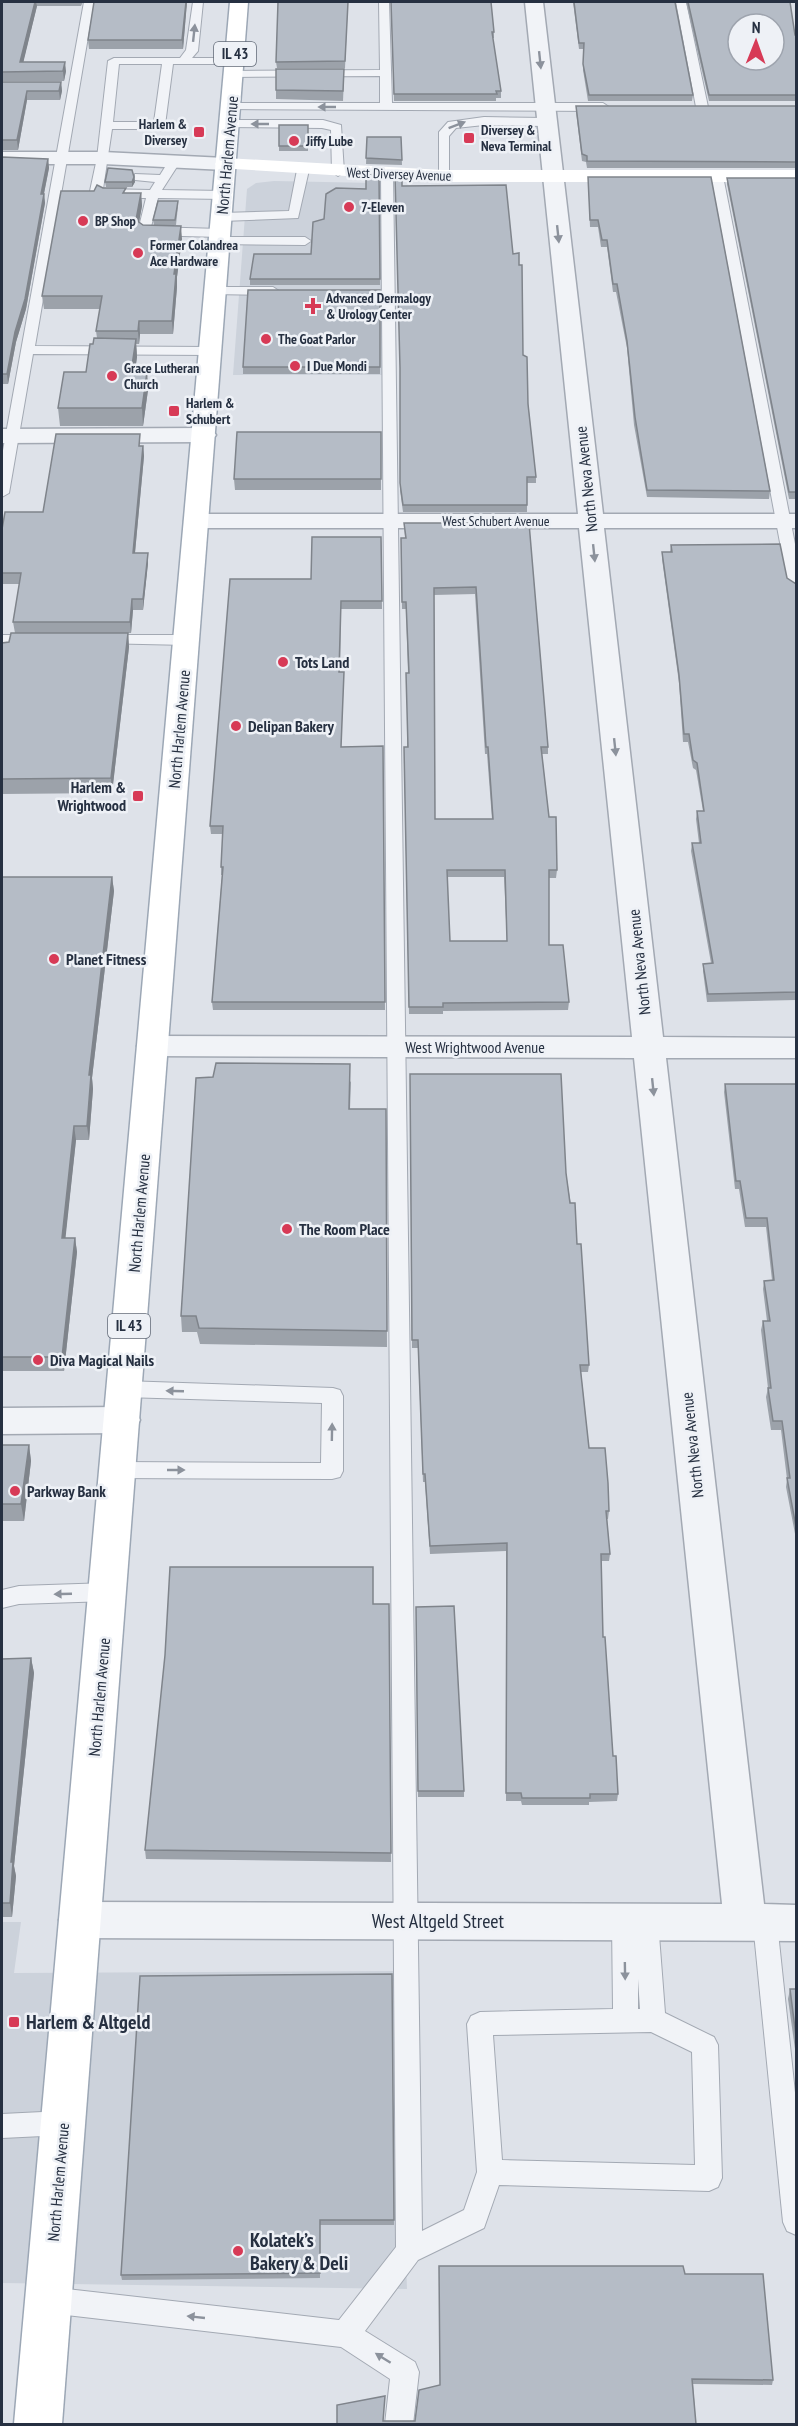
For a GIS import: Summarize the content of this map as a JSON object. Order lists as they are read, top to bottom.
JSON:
{
  "streets": {
    "main road": ["IL 43", "North Harlem Avenue", "West Diversey Avenue"],
    "street": [
      "North Neva Avenue",
      "West Schubert Avenue",
      "West Wrightwood Avenue",
      "West Altgeld Street"
    ]
  },
  "crossings": [
    ["North Harlem Avenue", "West Diversey Avenue"],
    ["North Harlem Avenue", "West Schubert Avenue"],
    ["North Harlem Avenue", "West Wrightwood Avenue"],
    ["North Harlem Avenue", "West Altgeld Street"],
    ["West Diversey Avenue", "North Neva Avenue"],
    ["North Neva Avenue", "West Schubert Avenue"],
    ["North Neva Avenue", "West Wrightwood Avenue"],
    ["North Neva Avenue", "West Altgeld Street"]
  ],
  "one_way": ["North Neva Avenue"],
  "places": {
    "transit": [
      "Harlem & Diversey",
      "Diversey & Neva Terminal",
      "Harlem & Schubert",
      "Harlem & Wrightwood",
      "Harlem & Altgeld"
    ],
    "other": [
      "Jiffy Lube",
      "7-Eleven",
      "BP Shop",
      "Former Colandrea Ace Hardware",
      "The Goat Parlor",
      "I Due Mondi",
      "Grace Lutheran Church",
      "Tots Land",
      "Delipan Bakery",
      "Planet Fitness",
      "The Room Place",
      "Diva Magical Nails",
      "Parkway Bank",
      "Kolatek’s Bakery & Deli"
    ],
    "health": ["Advanced Dermalogy & Urology Center"]
  },
  "north": "top"
}
